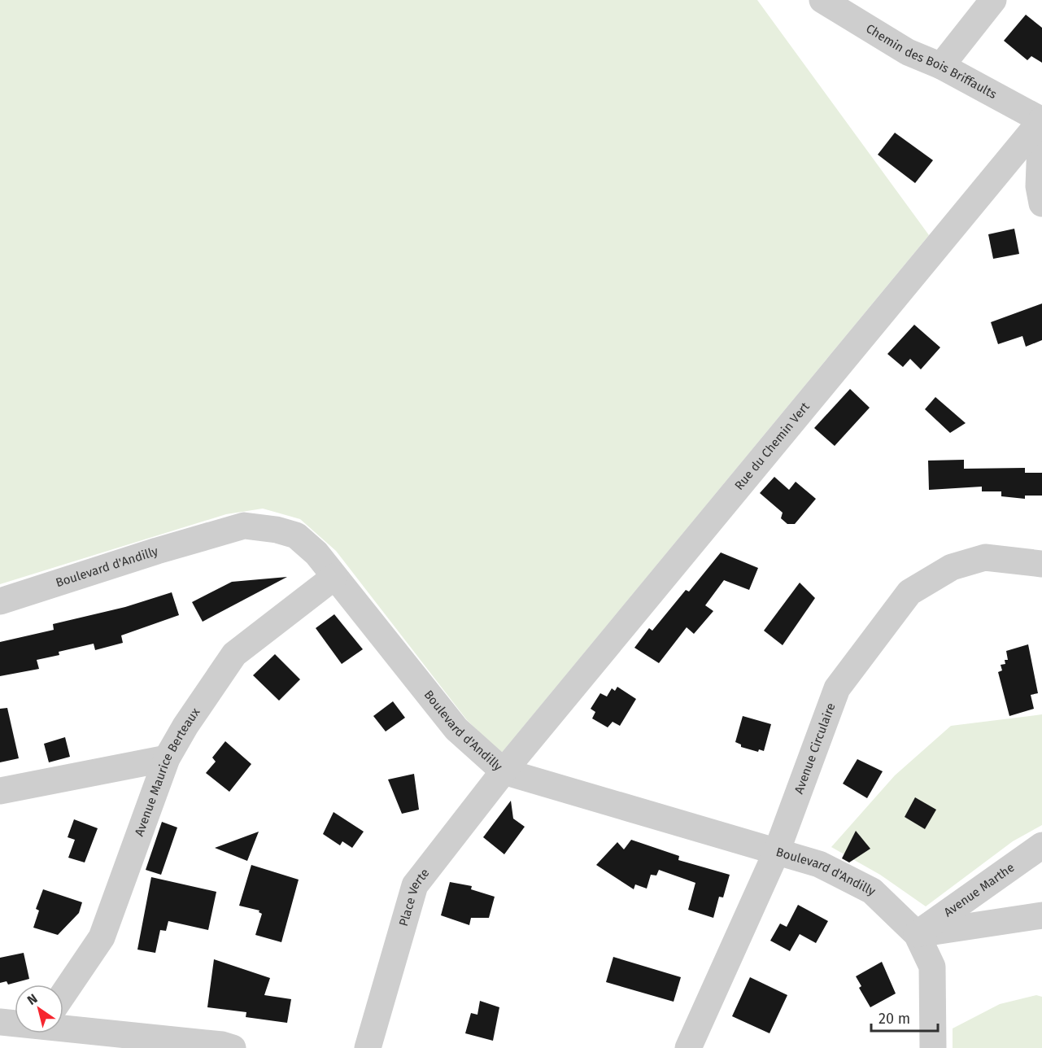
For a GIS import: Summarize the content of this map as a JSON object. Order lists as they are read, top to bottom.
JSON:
{
  "streets": {
    "street": [
      "Chemin des Bois Briffaults",
      "Rue du Chemin Vert",
      "Boulevard d'Andilly",
      "Avenue Circulaire",
      "Avenue Maurice Berteaux",
      "Avenue Marthe",
      "Place Verte"
    ]
  },
  "crossings": [
    ["Chemin des Bois Briffaults", "Rue du Chemin Vert"],
    ["Rue du Chemin Vert", "Boulevard d'Andilly"],
    ["Rue du Chemin Vert", "Place Verte"],
    ["Boulevard d'Andilly", "Avenue Circulaire"],
    ["Boulevard d'Andilly", "Avenue Maurice Berteaux"],
    ["Boulevard d'Andilly", "Avenue Marthe"],
    ["Boulevard d'Andilly", "Place Verte"]
  ],
  "scale_bar": "20 m",
  "north": "top left"
}
